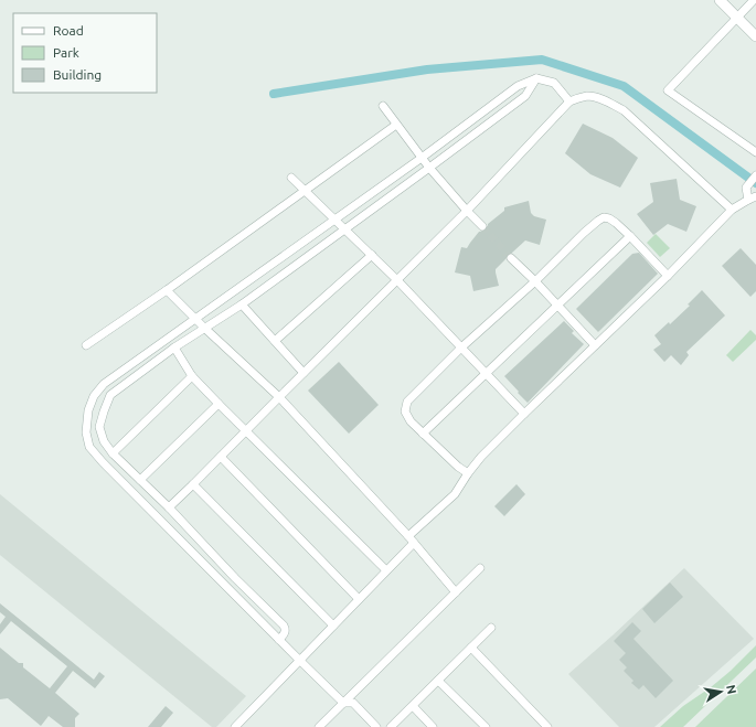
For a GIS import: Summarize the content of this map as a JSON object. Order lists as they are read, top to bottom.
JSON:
{
  "legend": ["Road", "Park", "Building"],
  "north": "right"
}
